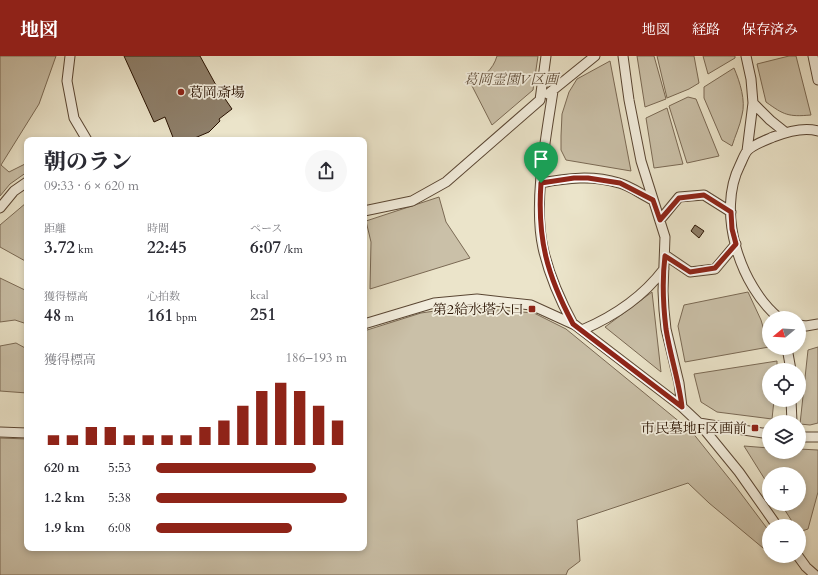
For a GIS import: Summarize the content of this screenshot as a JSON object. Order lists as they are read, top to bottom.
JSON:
{
  "parks": ["葛岡霊園V区画"],
  "places": {
    "other": ["葛岡斎場"],
    "transit": ["第2給水塔入口", "市民墓地F区画前"]
  },
  "north": "left",
  "page": {
    "header": "地図",
    "nav": ["地図", "経路", "保存済み"],
    "heading": ["朝のラン", "09:33 · 6 × 620 m"],
    "stats": [
      ["距離", "3.72 km"],
      ["時間", "22:45"],
      ["ペース", "6:07 /km"],
      ["獲得標高", "48 m"],
      ["心拍数", "161 bpm"],
      ["kcal", "251"]
    ],
    "map_buttons": ["+", "−"],
    "chart": ["獲得標高", "186–193 m"],
    "list": [
      {
        "name": "620 m",
        "note": "5:53"
      },
      {
        "name": "1.2 km",
        "note": "5:38"
      },
      {
        "name": "1.9 km",
        "note": "6:08"
      }
    ]
  }
}
